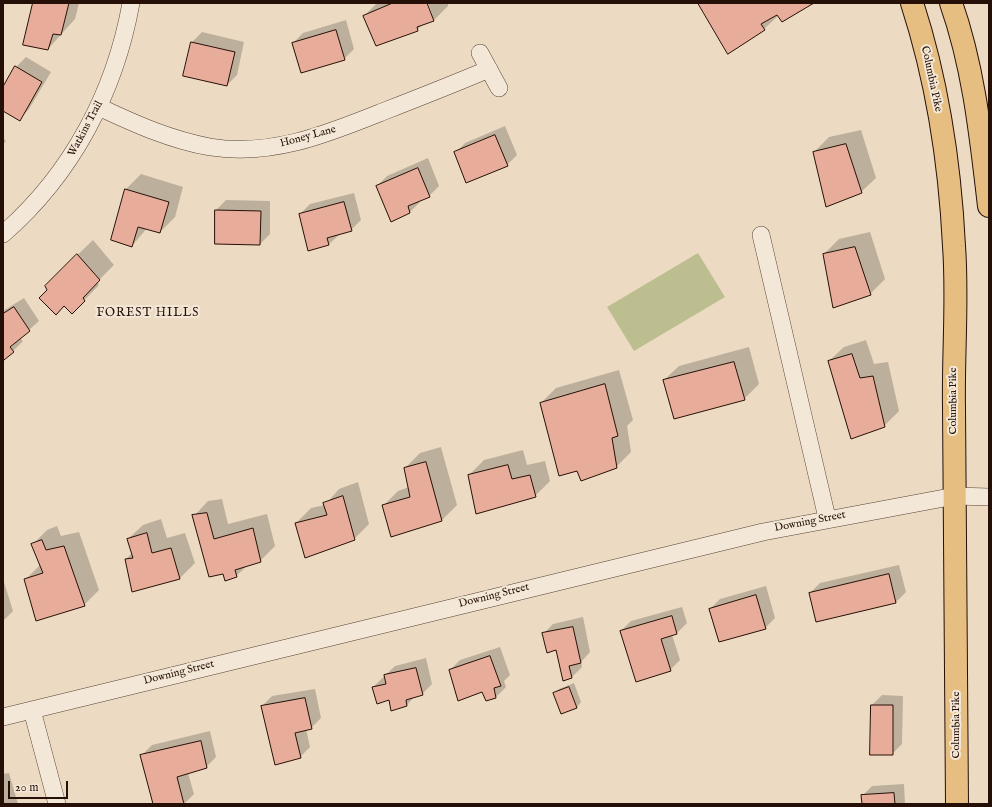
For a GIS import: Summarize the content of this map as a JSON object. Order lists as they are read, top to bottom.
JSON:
{
  "streets": {
    "main road": ["Columbia Pike"],
    "street": ["Watkins Trail", "Honey Lane", "Downing Street"]
  },
  "crossings": [
    ["Columbia Pike", "Downing Street"],
    ["Watkins Trail", "Honey Lane"]
  ],
  "districts": ["FOREST HILLS"],
  "scale_bar": "20 m"
}
